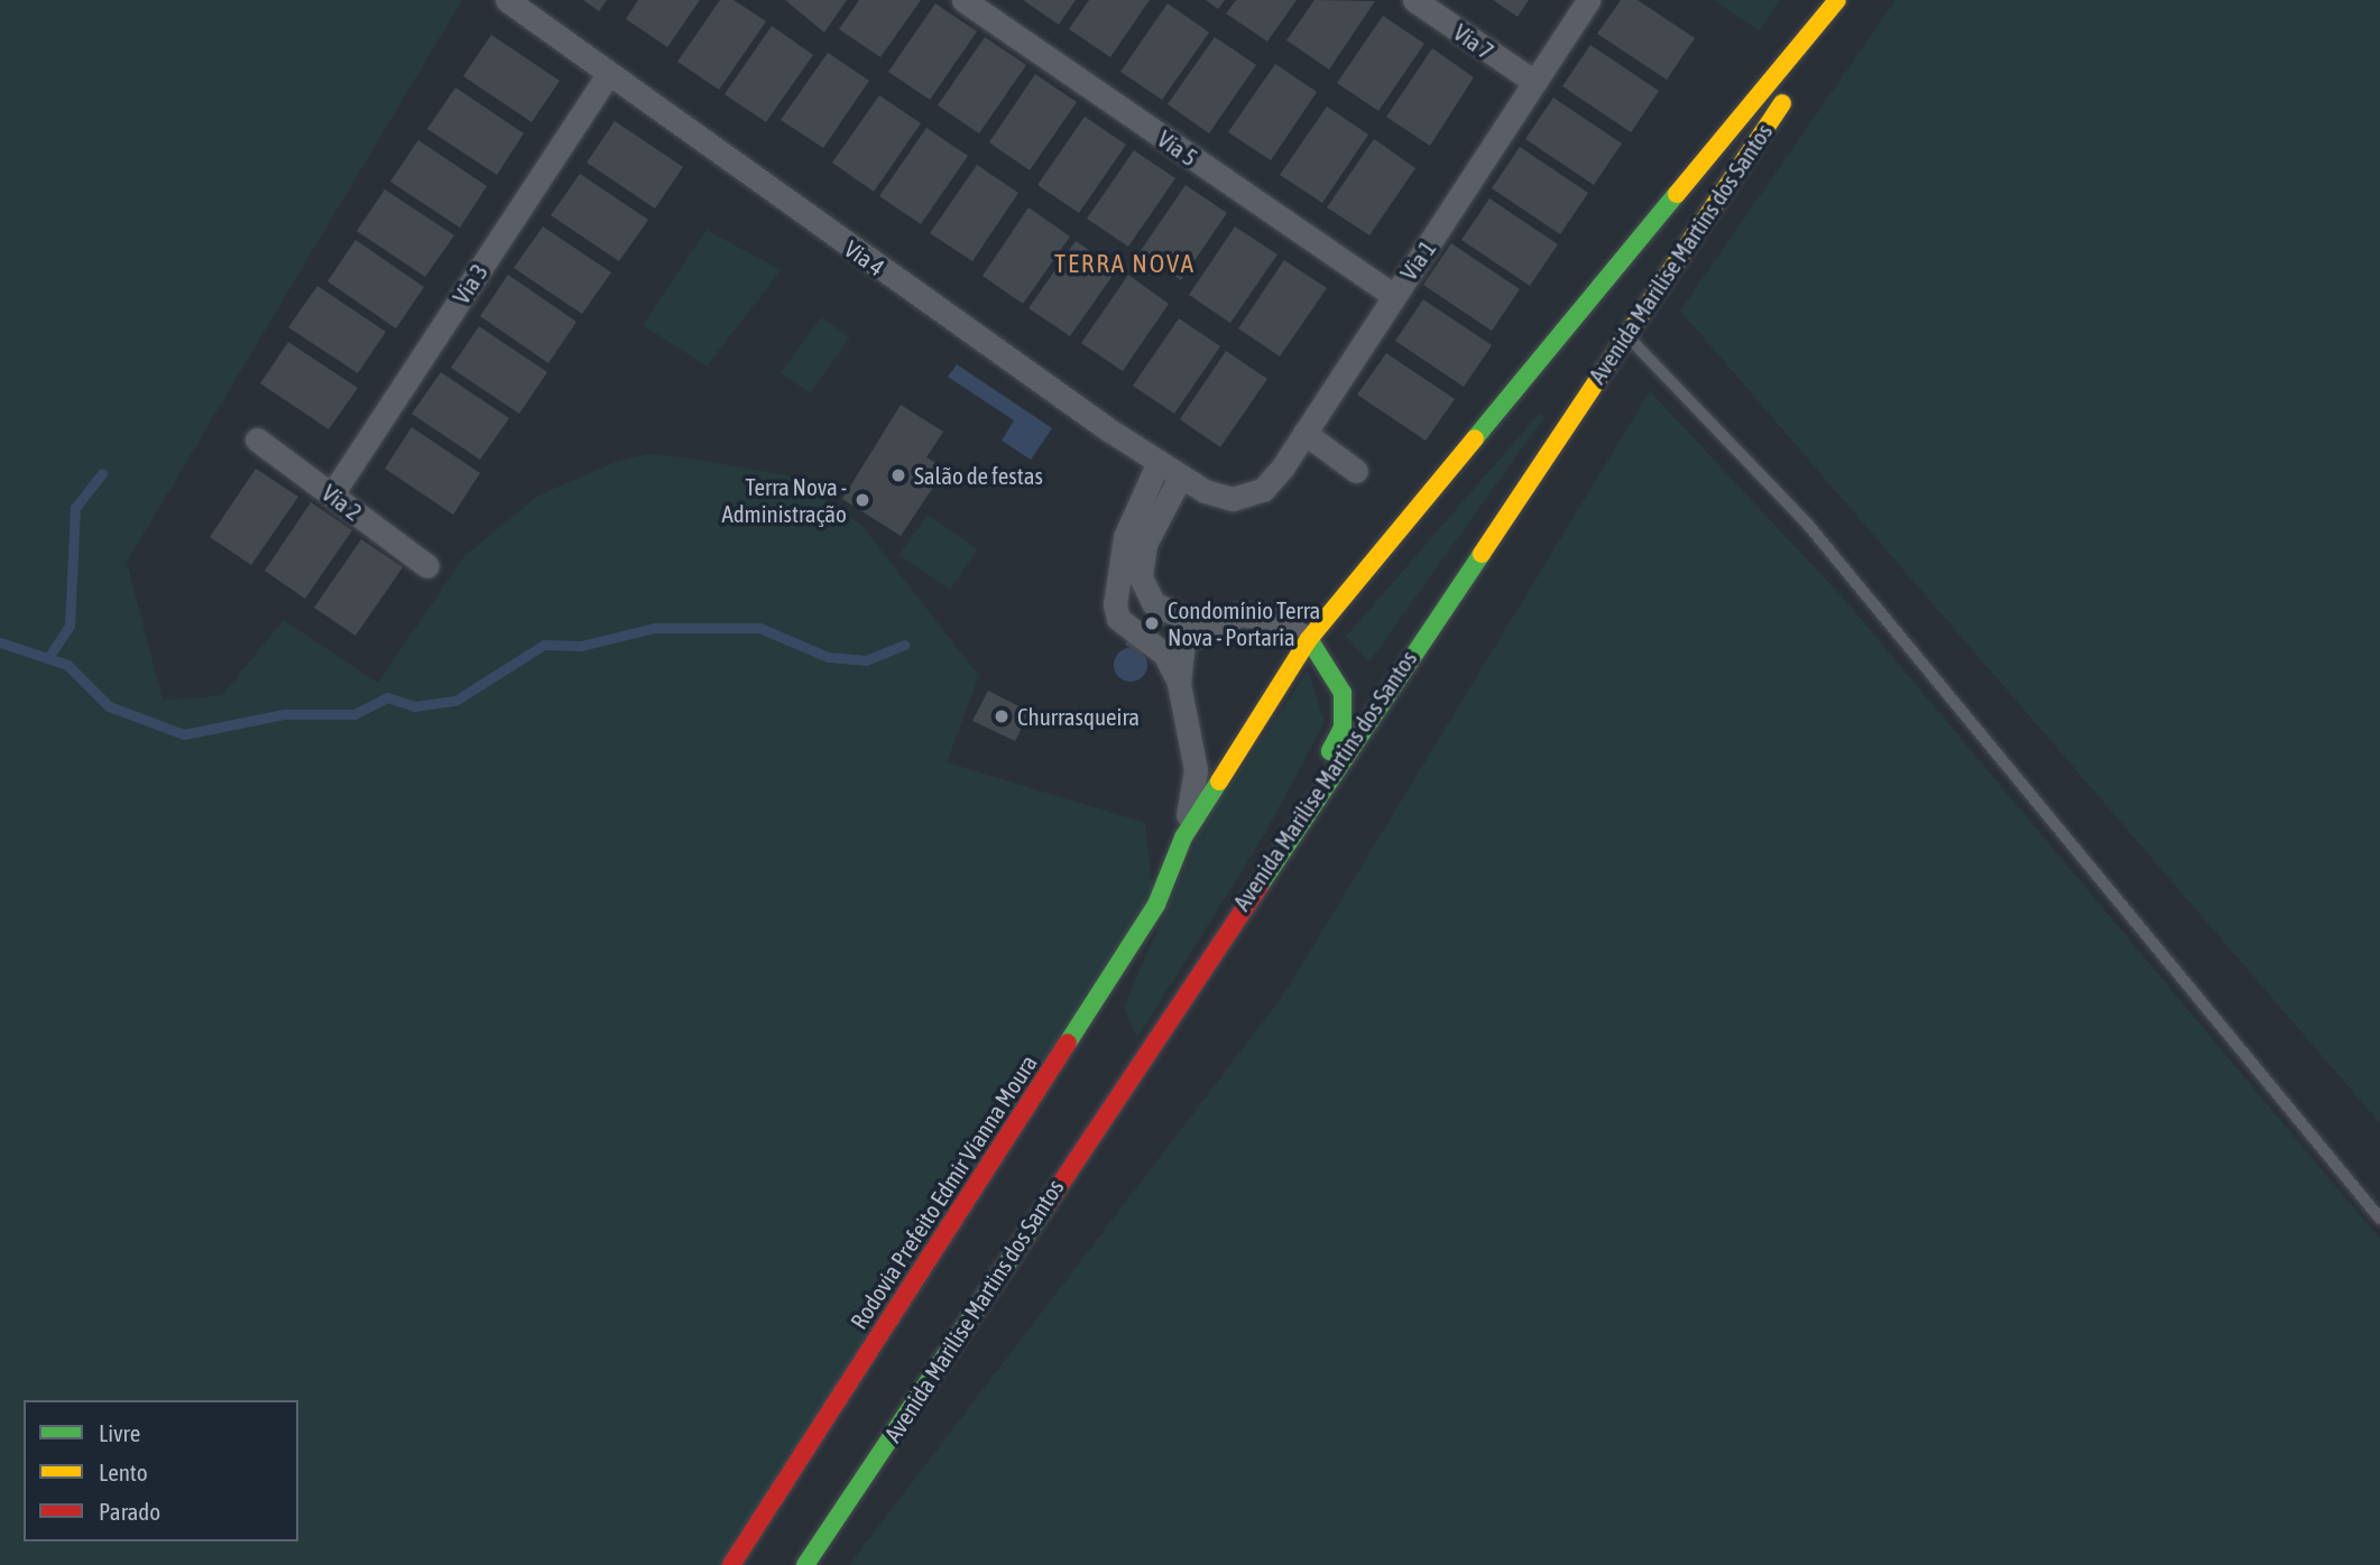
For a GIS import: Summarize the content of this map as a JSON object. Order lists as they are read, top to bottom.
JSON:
{
  "streets": {
    "main road": ["Avenida Marilise Martins dos Santos", "Rodovia Prefeito Edmir Vianna Moura"],
    "street": [
      "Via 7",
      "Via 5",
      "Via 4",
      "Via 1",
      "Via 3",
      "Via 2"
    ]
  },
  "crossings": [
    ["Via 7", "Via 1"],
    ["Via 5", "Via 1"],
    ["Avenida Marilise Martins dos Santos", "Rodovia Prefeito Edmir Vianna Moura"],
    ["Via 4", "Via 1"],
    ["Via 4", "Via 3"],
    ["Via 3", "Via 2"]
  ],
  "districts": ["TERRA NOVA"],
  "places": [
    "Salão de festas",
    "Terra Nova - Administração",
    "Condomínio Terra Nova - Portaria",
    "Churrasqueira"
  ],
  "legend": ["Livre", "Lento", "Parado"]
}
